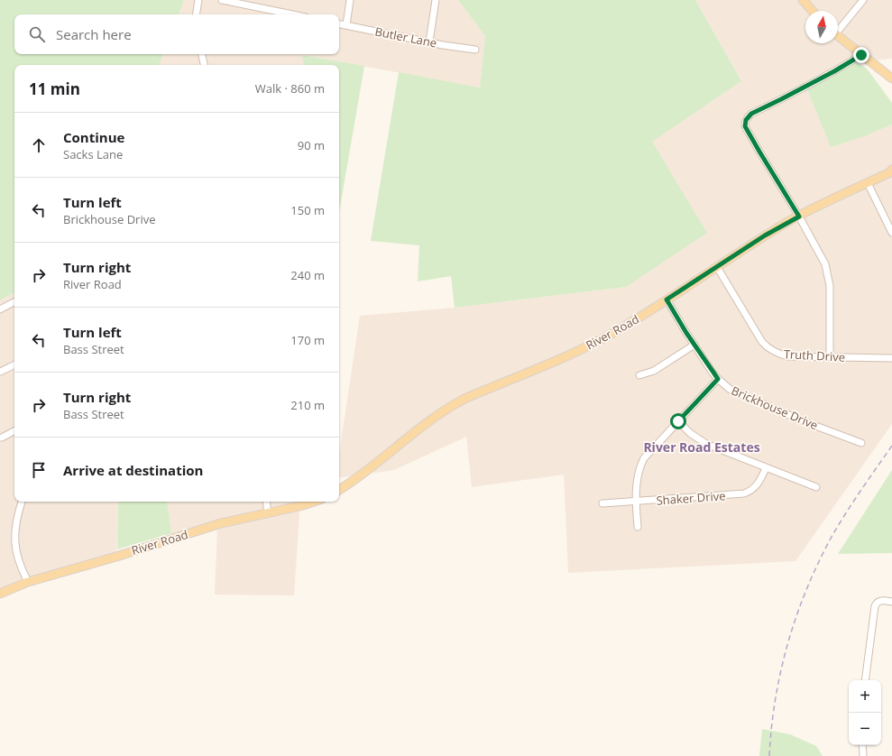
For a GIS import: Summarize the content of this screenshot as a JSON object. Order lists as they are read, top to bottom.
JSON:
{
  "streets": {
    "main road": ["River Road"],
    "street": [
      "Butler Lane",
      "Truth Drive",
      "Brickhouse Drive",
      "Shaker Drive"
    ]
  },
  "crossings": [
    ["River Road", "Truth Drive"],
    ["River Road", "Brickhouse Drive"]
  ],
  "districts": ["River Road Estates"],
  "north": "top",
  "page": {
    "search": "Search here",
    "heading": ["11 min", "Walk · 860 m"],
    "list": [
      ["Continue", "Sacks Lane", "90 m"],
      ["Turn left", "Brickhouse Drive", "150 m"],
      ["Turn right", "River Road", "240 m"],
      ["Turn left", "Bass Street", "170 m"],
      ["Turn right", "Bass Street", "210 m"],
      "Arrive at destination"
    ],
    "map_buttons": ["+", "−"]
  }
}
